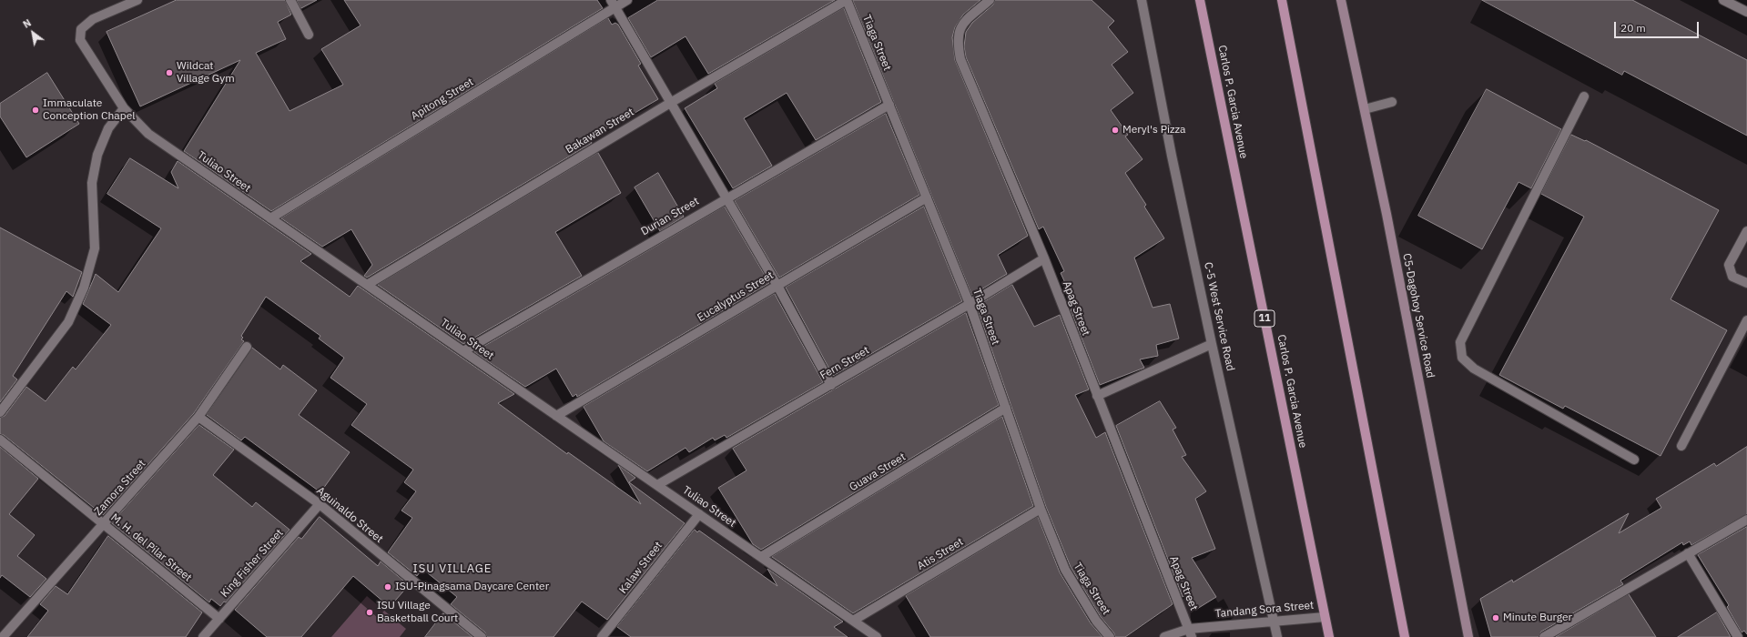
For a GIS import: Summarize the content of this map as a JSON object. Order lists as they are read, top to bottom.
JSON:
{
  "streets": {
    "main road": ["Carlos P. Garcia Avenue", "C5-Dagohoy Service Road", "11"],
    "street": [
      "Tiaga Street",
      "Apitong Street",
      "Bakawan Street",
      "Tuliao Street",
      "Durian Street",
      "Eucalyptus Street",
      "Apag Street",
      "C-5 West Service Road",
      "Fern Street",
      "Guava Street",
      "Zamora Street",
      "Aguinaldo Street",
      "M. H. del Pilar Street",
      "Atis Street",
      "King Fisher Street",
      "Kalaw Street",
      "Tandang Sora Street"
    ]
  },
  "crossings": [
    ["Tiaga Street", "Bakawan Street"],
    ["Tiaga Street", "Durian Street"],
    ["Tiaga Street", "Eucalyptus Street"],
    ["Tiaga Street", "Fern Street"],
    ["Tiaga Street", "Guava Street"],
    ["Tiaga Street", "Atis Street"],
    ["Apitong Street", "Tuliao Street"],
    ["Carlos P. Garcia Avenue", "Tandang Sora Street"],
    ["Bakawan Street", "Tuliao Street"],
    ["Tuliao Street", "Durian Street"],
    ["Tuliao Street", "Eucalyptus Street"],
    ["Tuliao Street", "Fern Street"],
    ["Tuliao Street", "Guava Street"],
    ["Tuliao Street", "Atis Street"],
    ["Tuliao Street", "Kalaw Street"],
    ["Apag Street", "Fern Street"],
    ["Apag Street", "Tandang Sora Street"],
    ["C-5 West Service Road", "Tandang Sora Street"],
    ["Zamora Street", "Aguinaldo Street"],
    ["Zamora Street", "M. H. del Pilar Street"],
    ["Aguinaldo Street", "King Fisher Street"],
    ["M. H. del Pilar Street", "King Fisher Street"]
  ],
  "districts": ["ISU VILLAGE"],
  "places": [
    "Wildcat Village Gym",
    "Immaculate Conception Chapel",
    "Meryl's Pizza",
    "ISU-Pinagsama Daycare Center",
    "ISU Village Basketball Court",
    "Minute Burger"
  ],
  "scale_bar": "20 m",
  "north": "top left"
}
